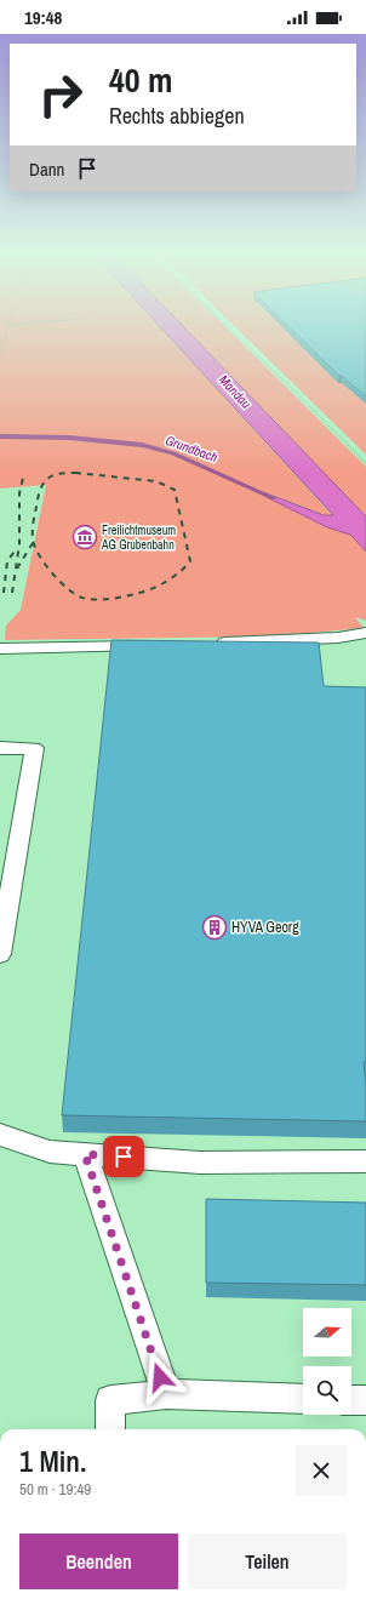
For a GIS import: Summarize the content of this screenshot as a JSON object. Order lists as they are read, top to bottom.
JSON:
{
  "water": ["Mandau", "Grundbach"],
  "places": {
    "museum": ["Freilichtmuseum AG Grubenbahn"],
    "building": ["HYVA Georg"]
  },
  "north": "right",
  "page": {
    "status": "19:48",
    "turn": ["40 m", "Rechts abbiegen"],
    "then": "Dann",
    "heading": ["1 Min.", "50 m · 19:49"],
    "buttons": ["Beenden", "Teilen"]
  }
}
